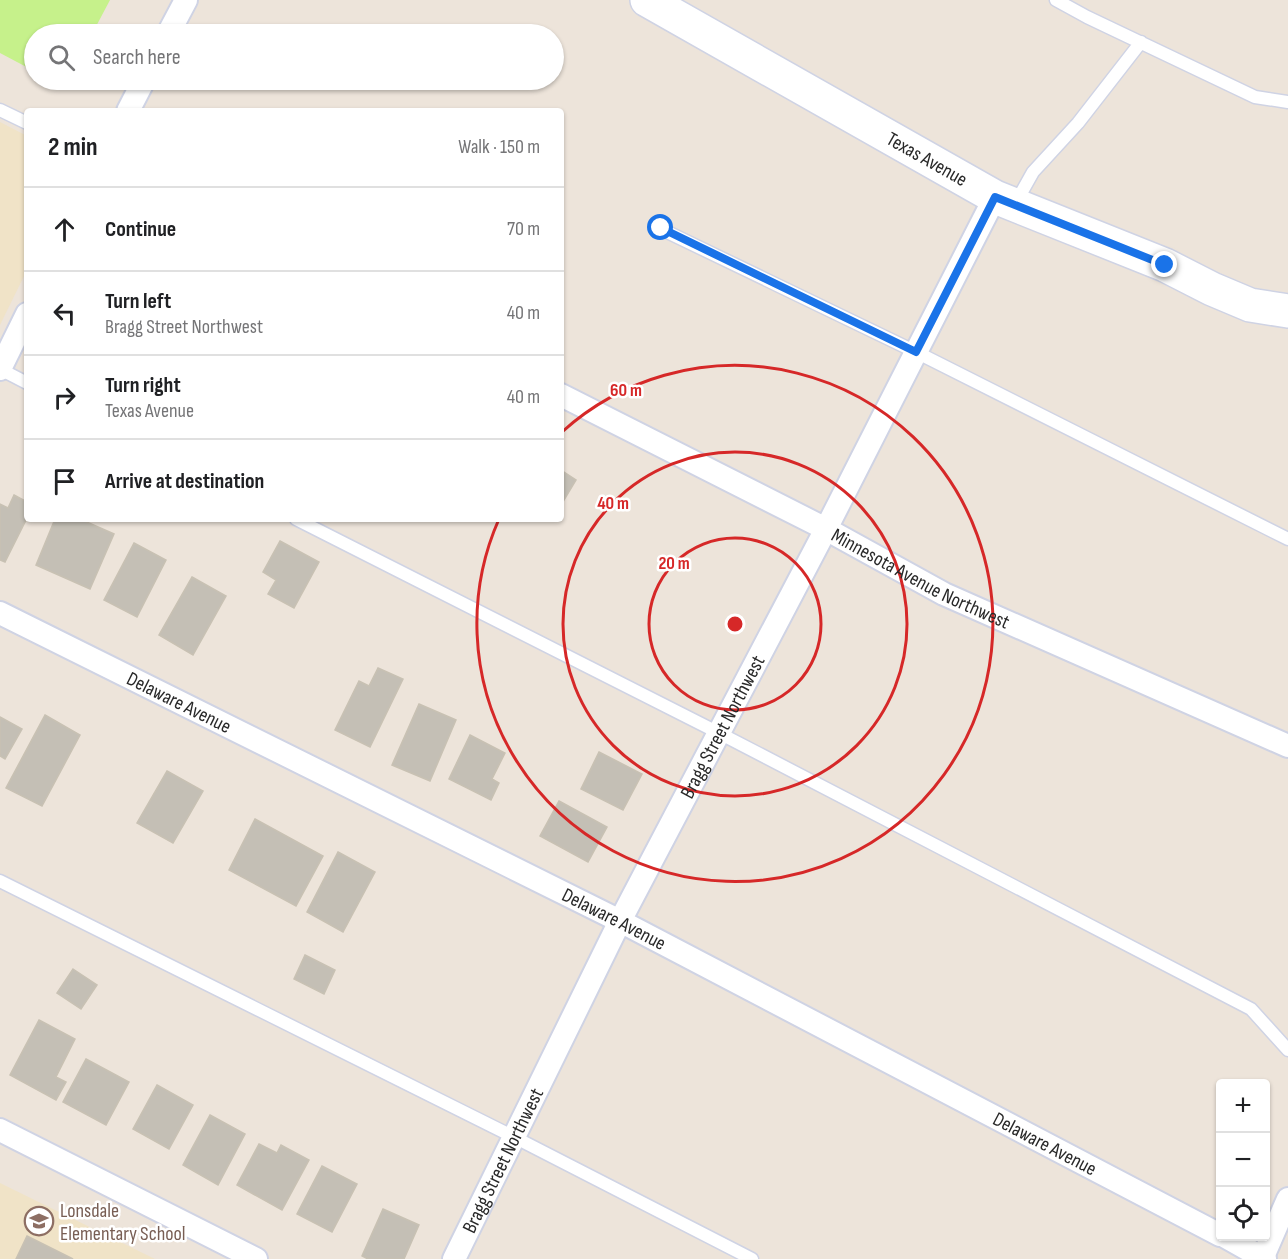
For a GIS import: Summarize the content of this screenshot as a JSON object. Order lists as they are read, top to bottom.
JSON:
{
  "streets": {
    "street": [
      "Texas Avenue",
      "Minnesota Avenue Northwest",
      "Delaware Avenue",
      "Bragg Street Northwest"
    ]
  },
  "crossings": [
    ["Texas Avenue", "Bragg Street Northwest"],
    ["Minnesota Avenue Northwest", "Bragg Street Northwest"],
    ["Delaware Avenue", "Bragg Street Northwest"]
  ],
  "places": {
    "school or university": ["Lonsdale Elementary School"]
  },
  "page": {
    "search": "Search here",
    "heading": ["2 min", "Walk · 150 m"],
    "list": [
      ["Continue", "70 m"],
      ["Turn left", "Bragg Street Northwest", "40 m"],
      ["Turn right", "Texas Avenue", "40 m"],
      "Arrive at destination"
    ],
    "map_buttons": ["+", "−"]
  },
  "rings": ["60 m", "40 m", "20 m"]
}
